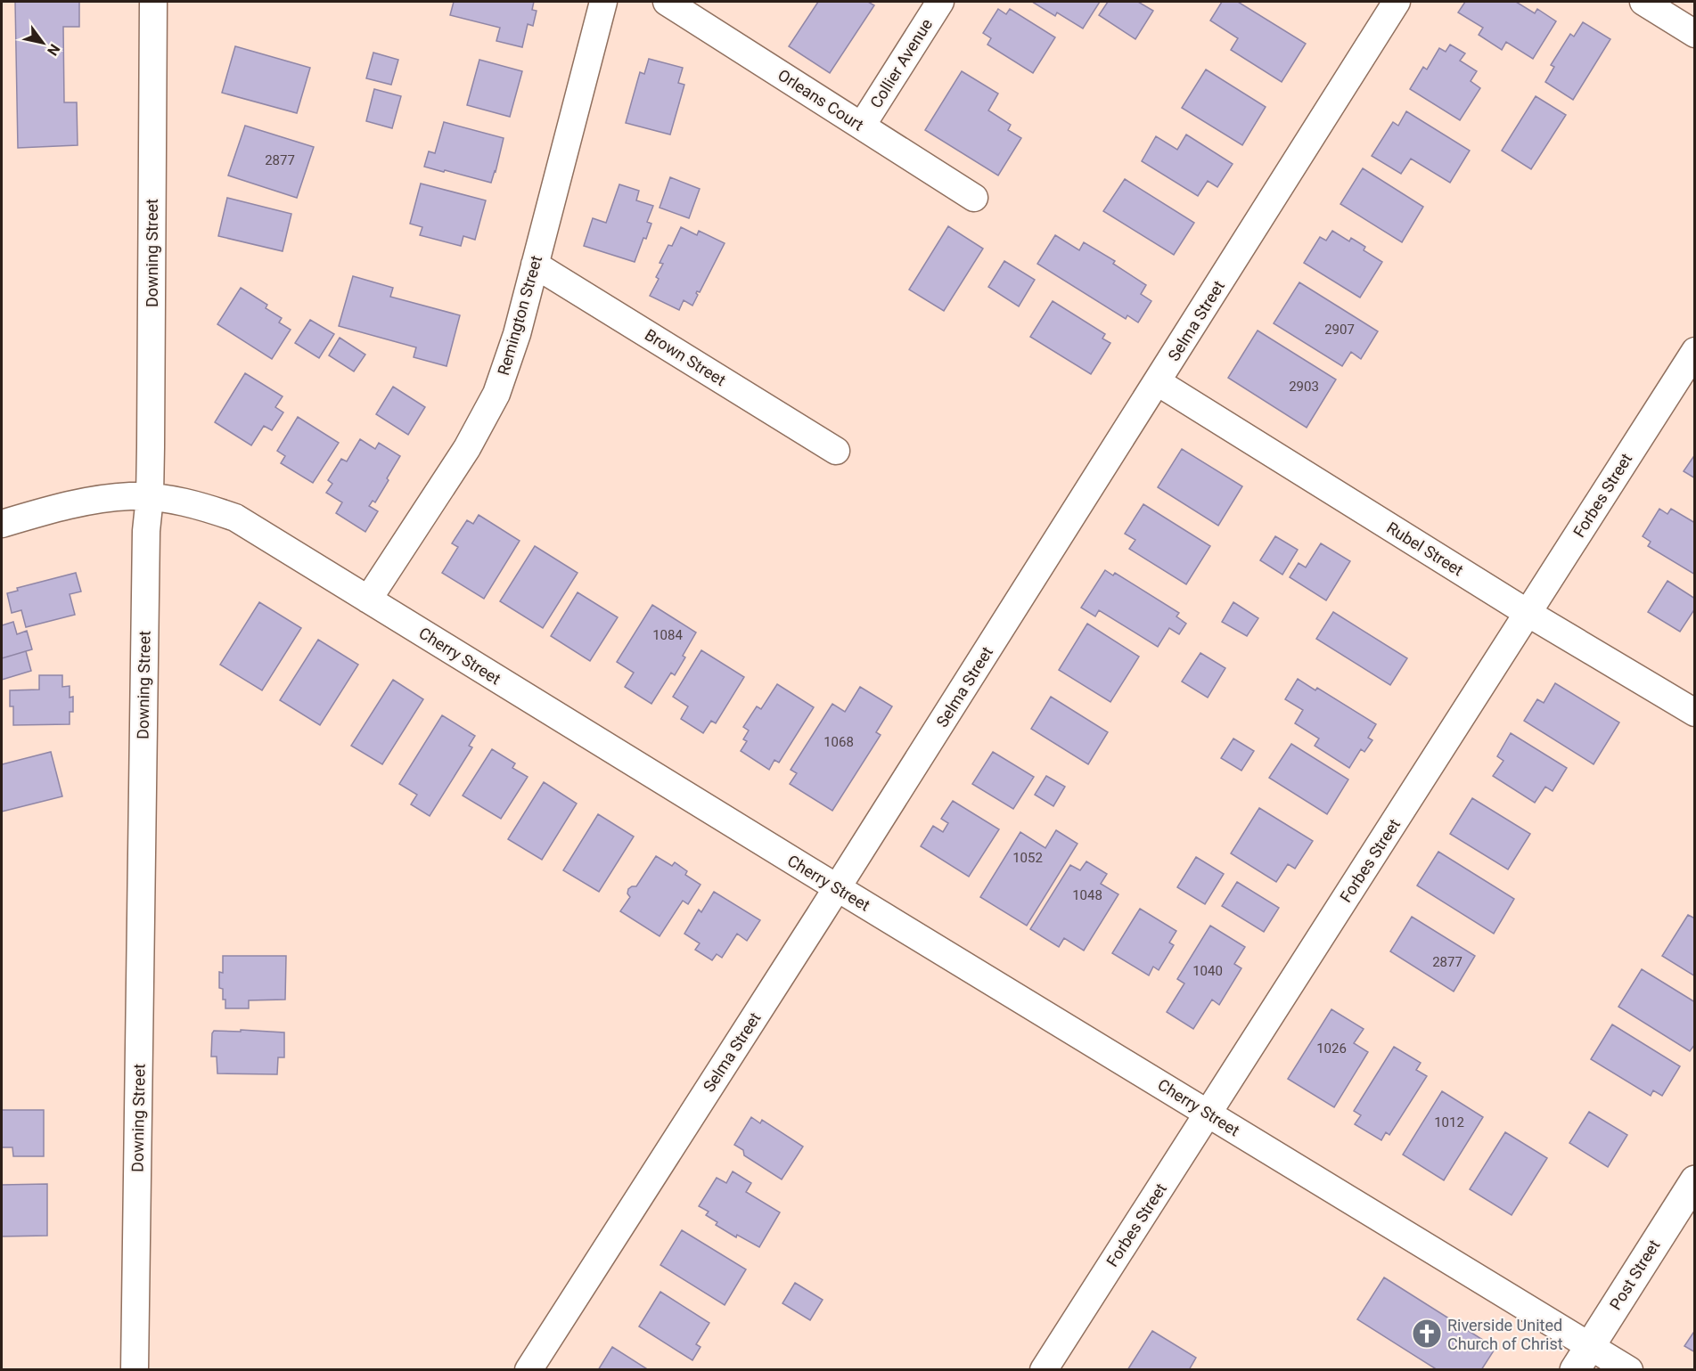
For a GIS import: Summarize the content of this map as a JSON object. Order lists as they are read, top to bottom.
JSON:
{
  "streets": {
    "street": [
      "Collier Avenue",
      "Orleans Court",
      "Downing Street",
      "Remington Street",
      "Selma Street",
      "Brown Street",
      "Forbes Street",
      "Rubel Street",
      "Cherry Street",
      "Post Street"
    ]
  },
  "crossings": [
    ["Collier Avenue", "Orleans Court"],
    ["Downing Street", "Cherry Street"],
    ["Remington Street", "Brown Street"],
    ["Remington Street", "Cherry Street"],
    ["Selma Street", "Rubel Street"],
    ["Selma Street", "Cherry Street"],
    ["Forbes Street", "Rubel Street"],
    ["Forbes Street", "Cherry Street"],
    ["Cherry Street", "Post Street"]
  ],
  "places": {
    "church": ["Riverside United Church of Christ"]
  },
  "house_numbers": [
    "2877",
    "2907",
    "2903",
    "1084",
    "1068",
    "1052",
    "1048",
    "2877",
    "1040",
    "1026",
    "1012"
  ],
  "north": "bottom right"
}
